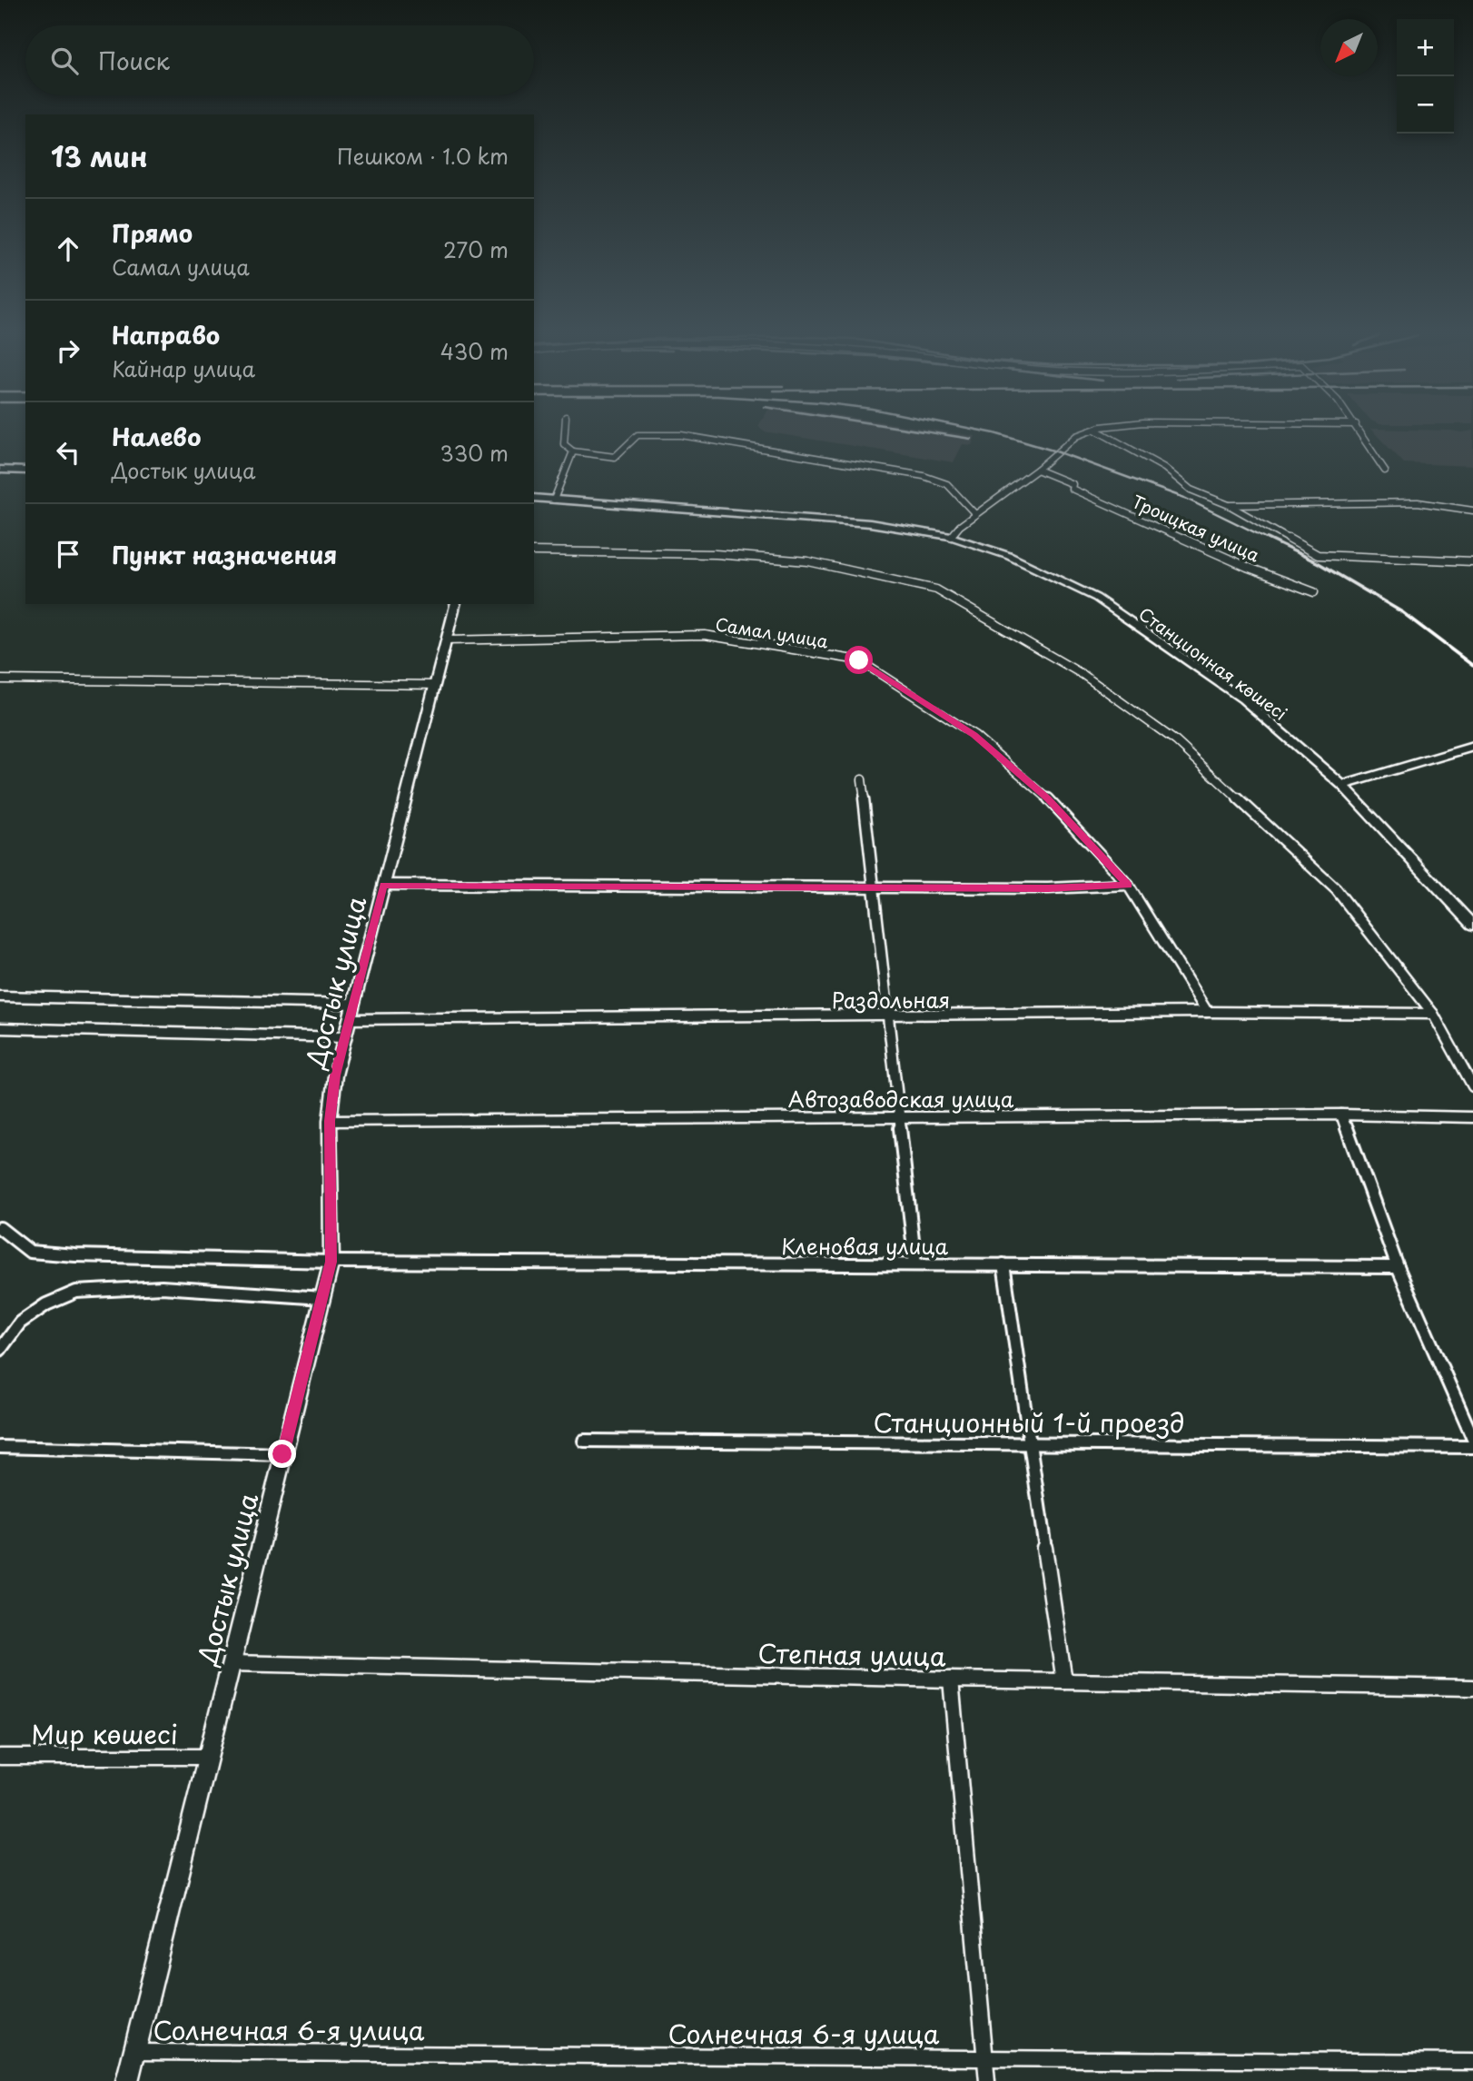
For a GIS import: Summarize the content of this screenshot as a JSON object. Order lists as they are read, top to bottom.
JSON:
{
  "streets": {
    "street": [
      "Троицкая улица",
      "Самал улица",
      "Станционная көшесі",
      "Достык улица",
      "Раздольная",
      "Автозаводская улица",
      "Кленовая улица",
      "Станционный 1-й проезд",
      "Степная улица",
      "Мир көшесі",
      "Солнечная 6-я улица"
    ]
  },
  "crossings": [
    ["Самал улица", "Достык улица"],
    ["Самал улица", "Раздольная"],
    ["Достык улица", "Раздольная"],
    ["Достык улица", "Автозаводская улица"],
    ["Достык улица", "Кленовая улица"],
    ["Достык улица", "Степная улица"],
    ["Достык улица", "Мир көшесі"],
    ["Достык улица", "Солнечная 6-я улица"]
  ],
  "north": "bottom left",
  "page": {
    "map_buttons": ["+", "−"],
    "search": "Поиск",
    "heading": ["13 мин", "Пешком · 1.0 km"],
    "list": [
      ["Прямо", "Самал улица", "270 m"],
      ["Направо", "Кайнар улица", "430 m"],
      ["Налево", "Достык улица", "330 m"],
      "Пункт назначения"
    ]
  }
}
